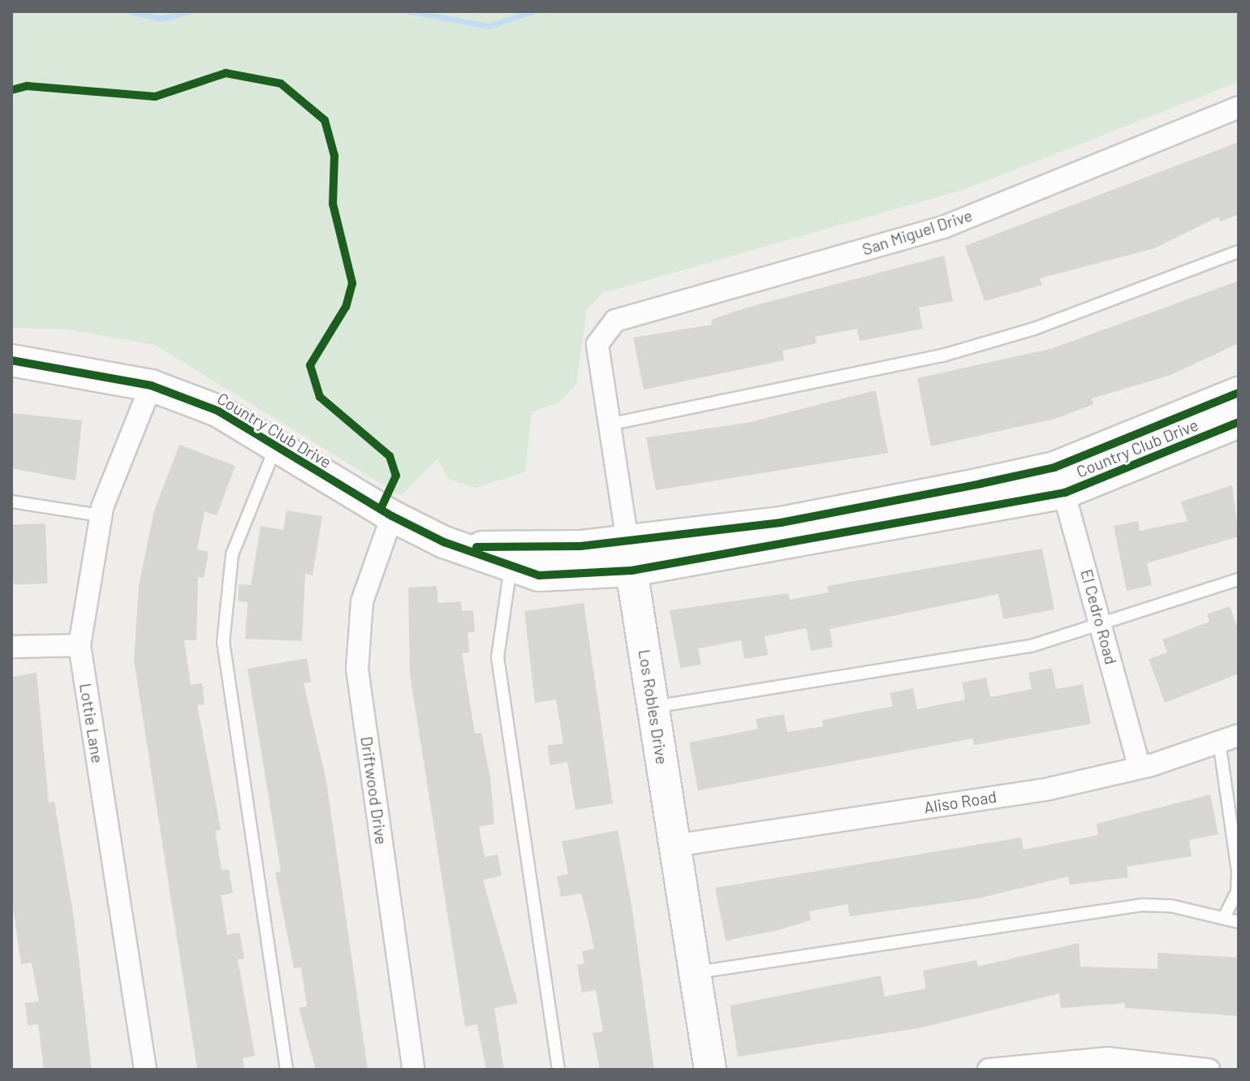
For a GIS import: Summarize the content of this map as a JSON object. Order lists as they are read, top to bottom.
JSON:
{
  "streets": {
    "street": [
      "San Miguel Drive",
      "Country Club Drive",
      "El Cedro Road",
      "Los Robles Drive",
      "Lottie Lane",
      "Driftwood Drive",
      "Aliso Road"
    ]
  },
  "crossings": [
    ["San Miguel Drive", "Los Robles Drive"],
    ["Country Club Drive", "El Cedro Road"],
    ["Country Club Drive", "Los Robles Drive"],
    ["Country Club Drive", "Lottie Lane"],
    ["Country Club Drive", "Driftwood Drive"],
    ["El Cedro Road", "Aliso Road"],
    ["Los Robles Drive", "Aliso Road"]
  ]
}
